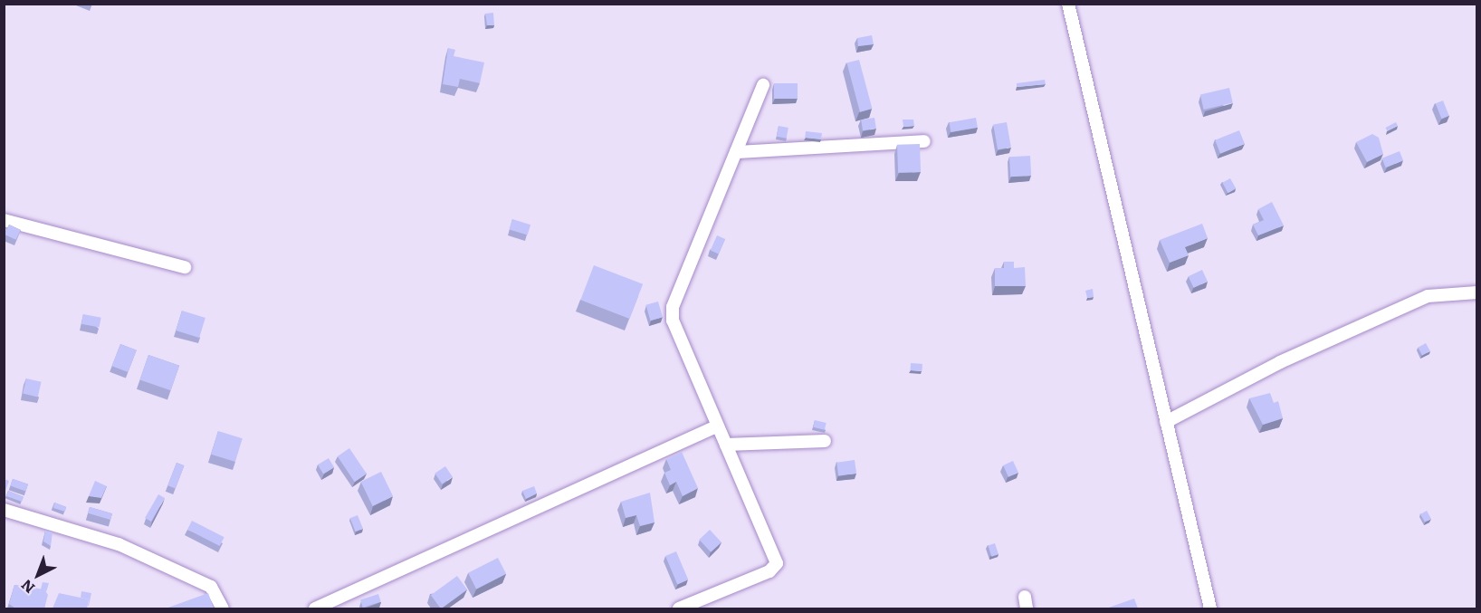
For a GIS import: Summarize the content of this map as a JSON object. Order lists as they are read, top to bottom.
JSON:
{
  "north": "bottom left"
}
